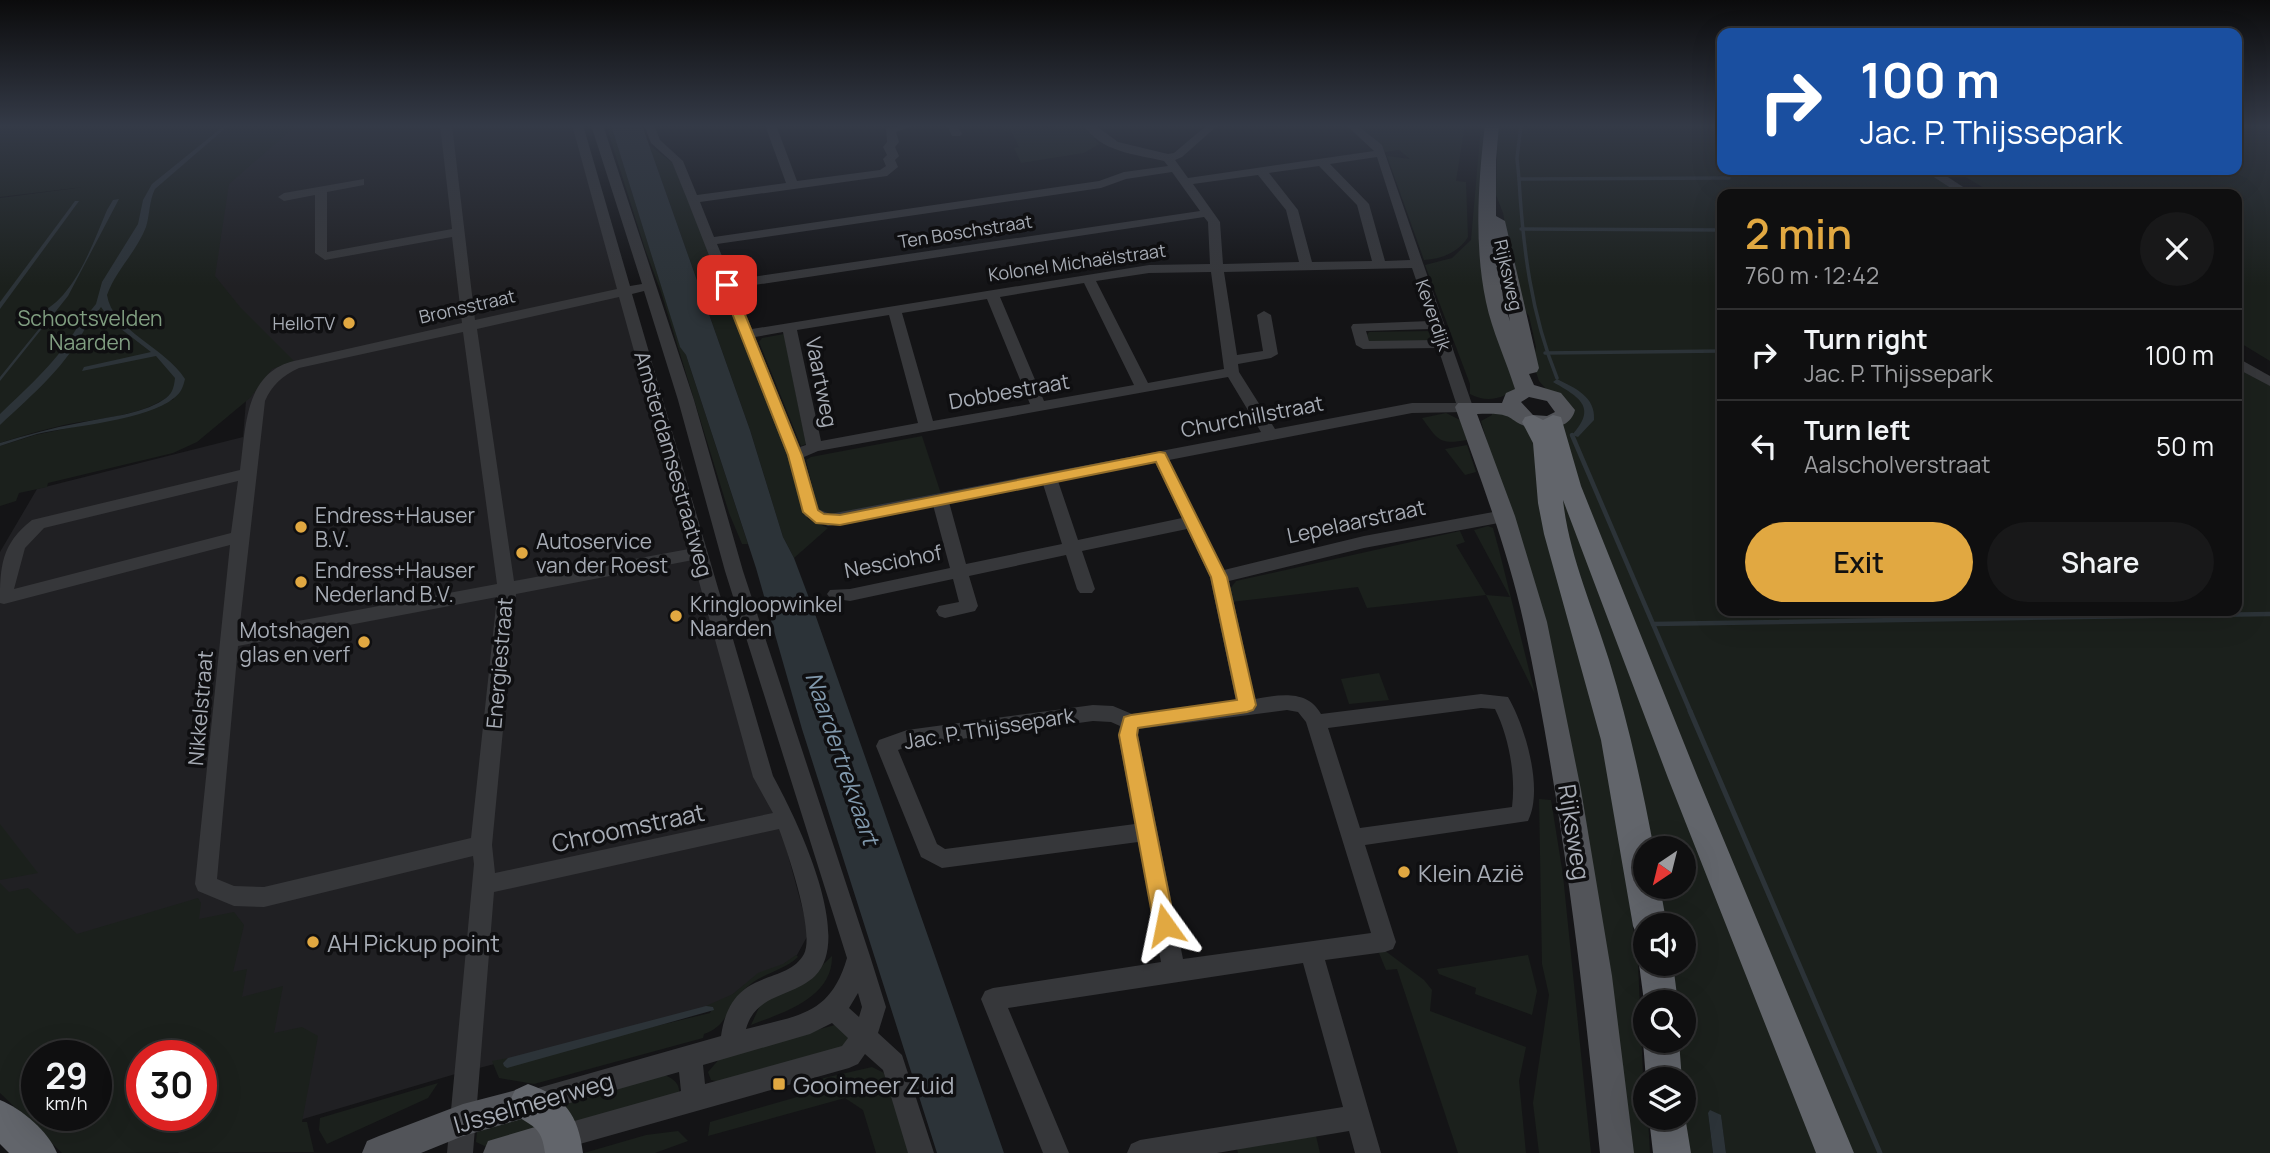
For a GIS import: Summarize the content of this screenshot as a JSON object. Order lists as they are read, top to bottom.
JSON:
{
  "streets": {
    "main road": [
      "Rijksweg",
      "Keverdijk",
      "Churchillstraat",
      "IJsselmeerweg"
    ],
    "street": [
      "Ten Boschstraat",
      "Kolonel Michaëlstraat",
      "Bronsstraat",
      "Vaartweg",
      "Dobbestraat",
      "Amsterdamsestraatweg",
      "Lepelaarstraat",
      "Nesciohof",
      "Energiestraat",
      "Nikkelstraat",
      "Jac. P. Thijssepark",
      "Chroomstraat"
    ]
  },
  "crossings": [
    ["Ten Boschstraat", "Vaartweg"],
    ["Kolonel Michaëlstraat", "Keverdijk"],
    ["Kolonel Michaëlstraat", "Vaartweg"],
    ["Rijksweg", "Keverdijk"],
    ["Rijksweg", "Churchillstraat"],
    ["Rijksweg", "Lepelaarstraat"],
    ["Bronsstraat", "Amsterdamsestraatweg"],
    ["Bronsstraat", "Energiestraat"],
    ["Bronsstraat", "Nikkelstraat"],
    ["Keverdijk", "Churchillstraat"],
    ["Keverdijk", "Lepelaarstraat"],
    ["Vaartweg", "Dobbestraat"],
    ["Vaartweg", "Churchillstraat"],
    ["Amsterdamsestraatweg", "Chroomstraat"],
    ["Amsterdamsestraatweg", "IJsselmeerweg"],
    ["Energiestraat", "Nikkelstraat"],
    ["Energiestraat", "Chroomstraat"],
    ["Energiestraat", "IJsselmeerweg"]
  ],
  "water": ["Naardertrekvaart"],
  "parks": ["Schootsvelden Naarden"],
  "places": {
    "other": [
      "HelloTV",
      "Endress+Hauser B.V.",
      "Autoservice van der Roest",
      "Endress+Hauser Nederland B.V.",
      "Kringloopwinkel Naarden",
      "Motshagen glas en verf",
      "Klein Azië",
      "AH Pickup point"
    ],
    "transit": ["Gooimeer Zuid"]
  },
  "north": "bottom left",
  "page": {
    "turn": ["100 m", "Jac. P. Thijssepark"],
    "heading": ["2 min", "760 m · 12:42"],
    "list": [
      {
        "name": "Turn right",
        "note": "Jac. P. Thijssepark",
        "value": "100 m"
      },
      {
        "name": "Turn left",
        "note": "Aalscholverstraat",
        "value": "50 m"
      }
    ],
    "buttons": ["Exit", "Share"],
    "speed": "29 km/h",
    "limit": "30"
  }
}
